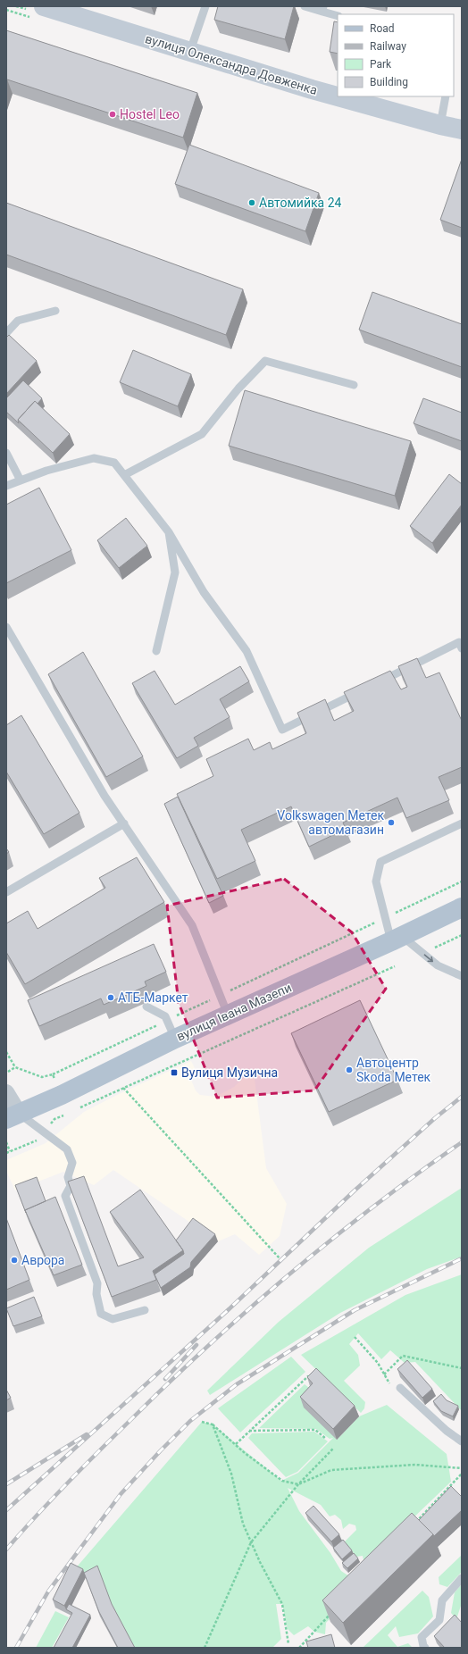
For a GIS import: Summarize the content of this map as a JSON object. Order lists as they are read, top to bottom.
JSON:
{
  "streets": {
    "main road": ["вулиця Олександра Довженка", "вулиця Івана Мазепи"]
  },
  "places": {
    "other": [
      "Hostel Leo",
      "Автомийка 24",
      "Volkswagen Метек автомагазин",
      "АТБ-Маркет",
      "Автоцентр Skoda Метек",
      "Аврора"
    ],
    "transit": ["Вулиця Музична"]
  },
  "legend": [
    "Road",
    "Railway",
    "Park",
    "Building"
  ]
}
